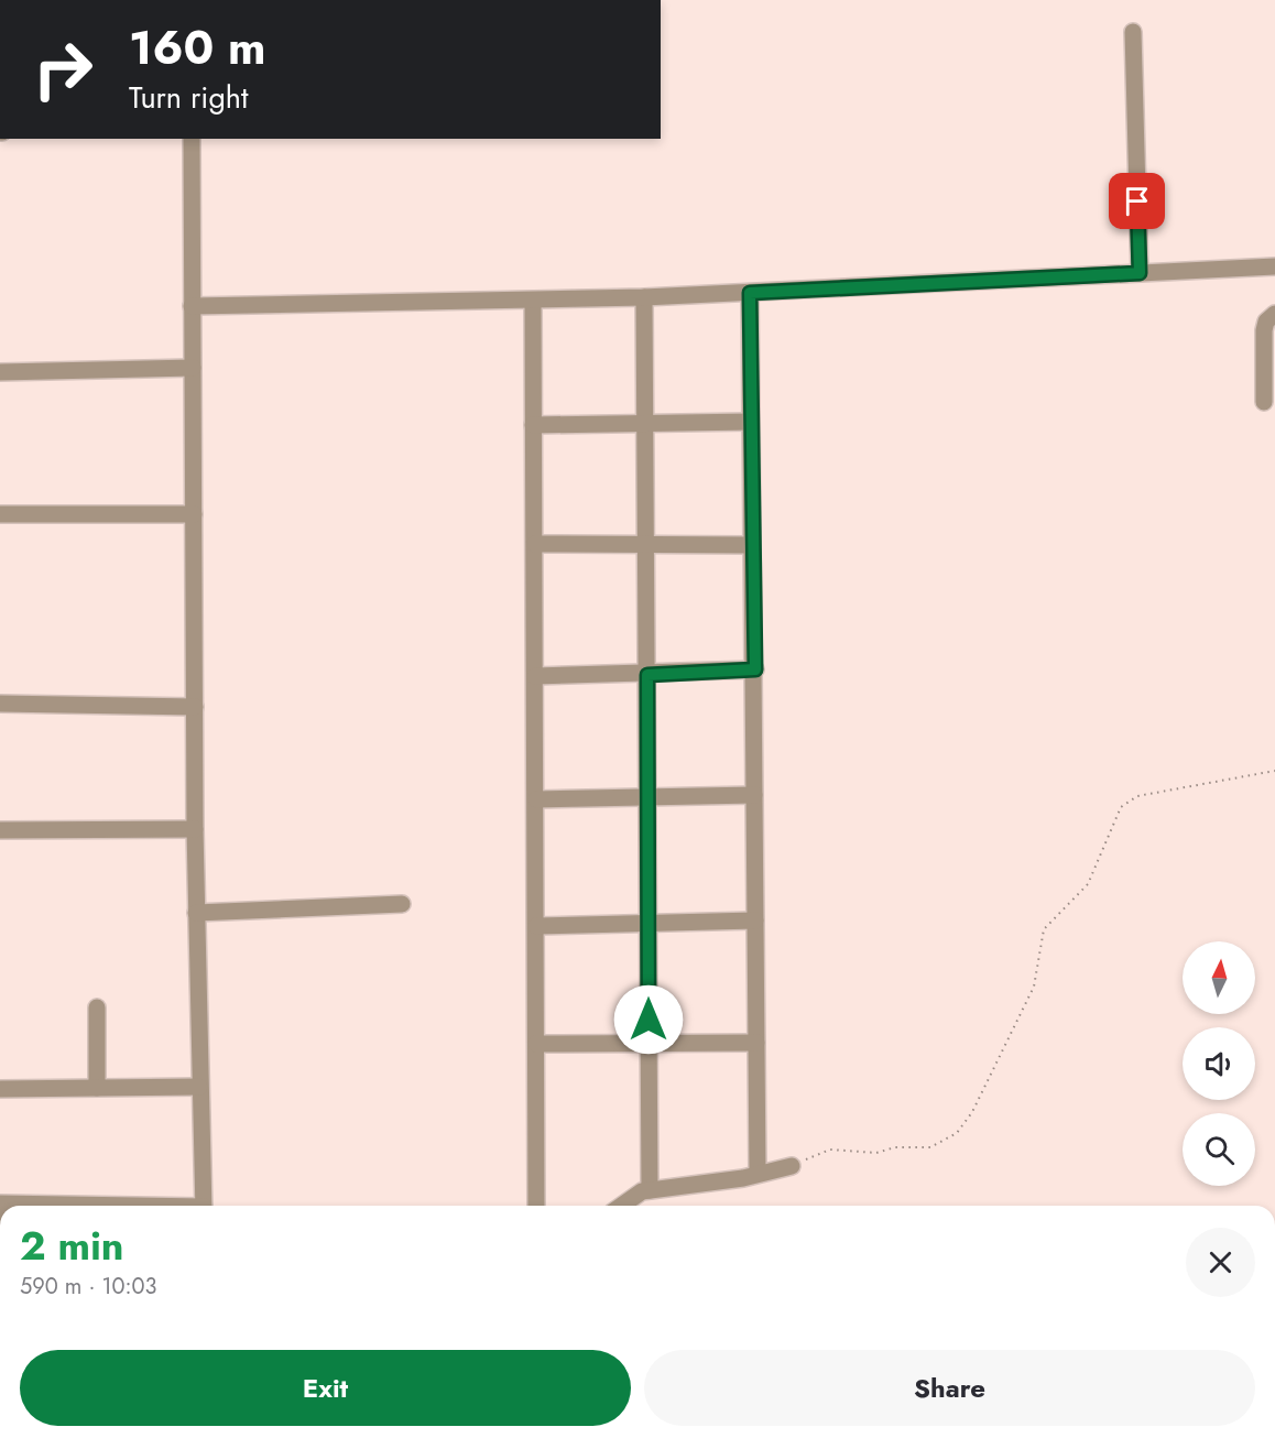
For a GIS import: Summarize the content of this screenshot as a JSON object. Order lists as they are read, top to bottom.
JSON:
{
  "north": "top",
  "page": {
    "turn": ["160 m", "Turn right"],
    "heading": ["2 min", "590 m · 10:03"],
    "buttons": ["Exit", "Share"]
  }
}
